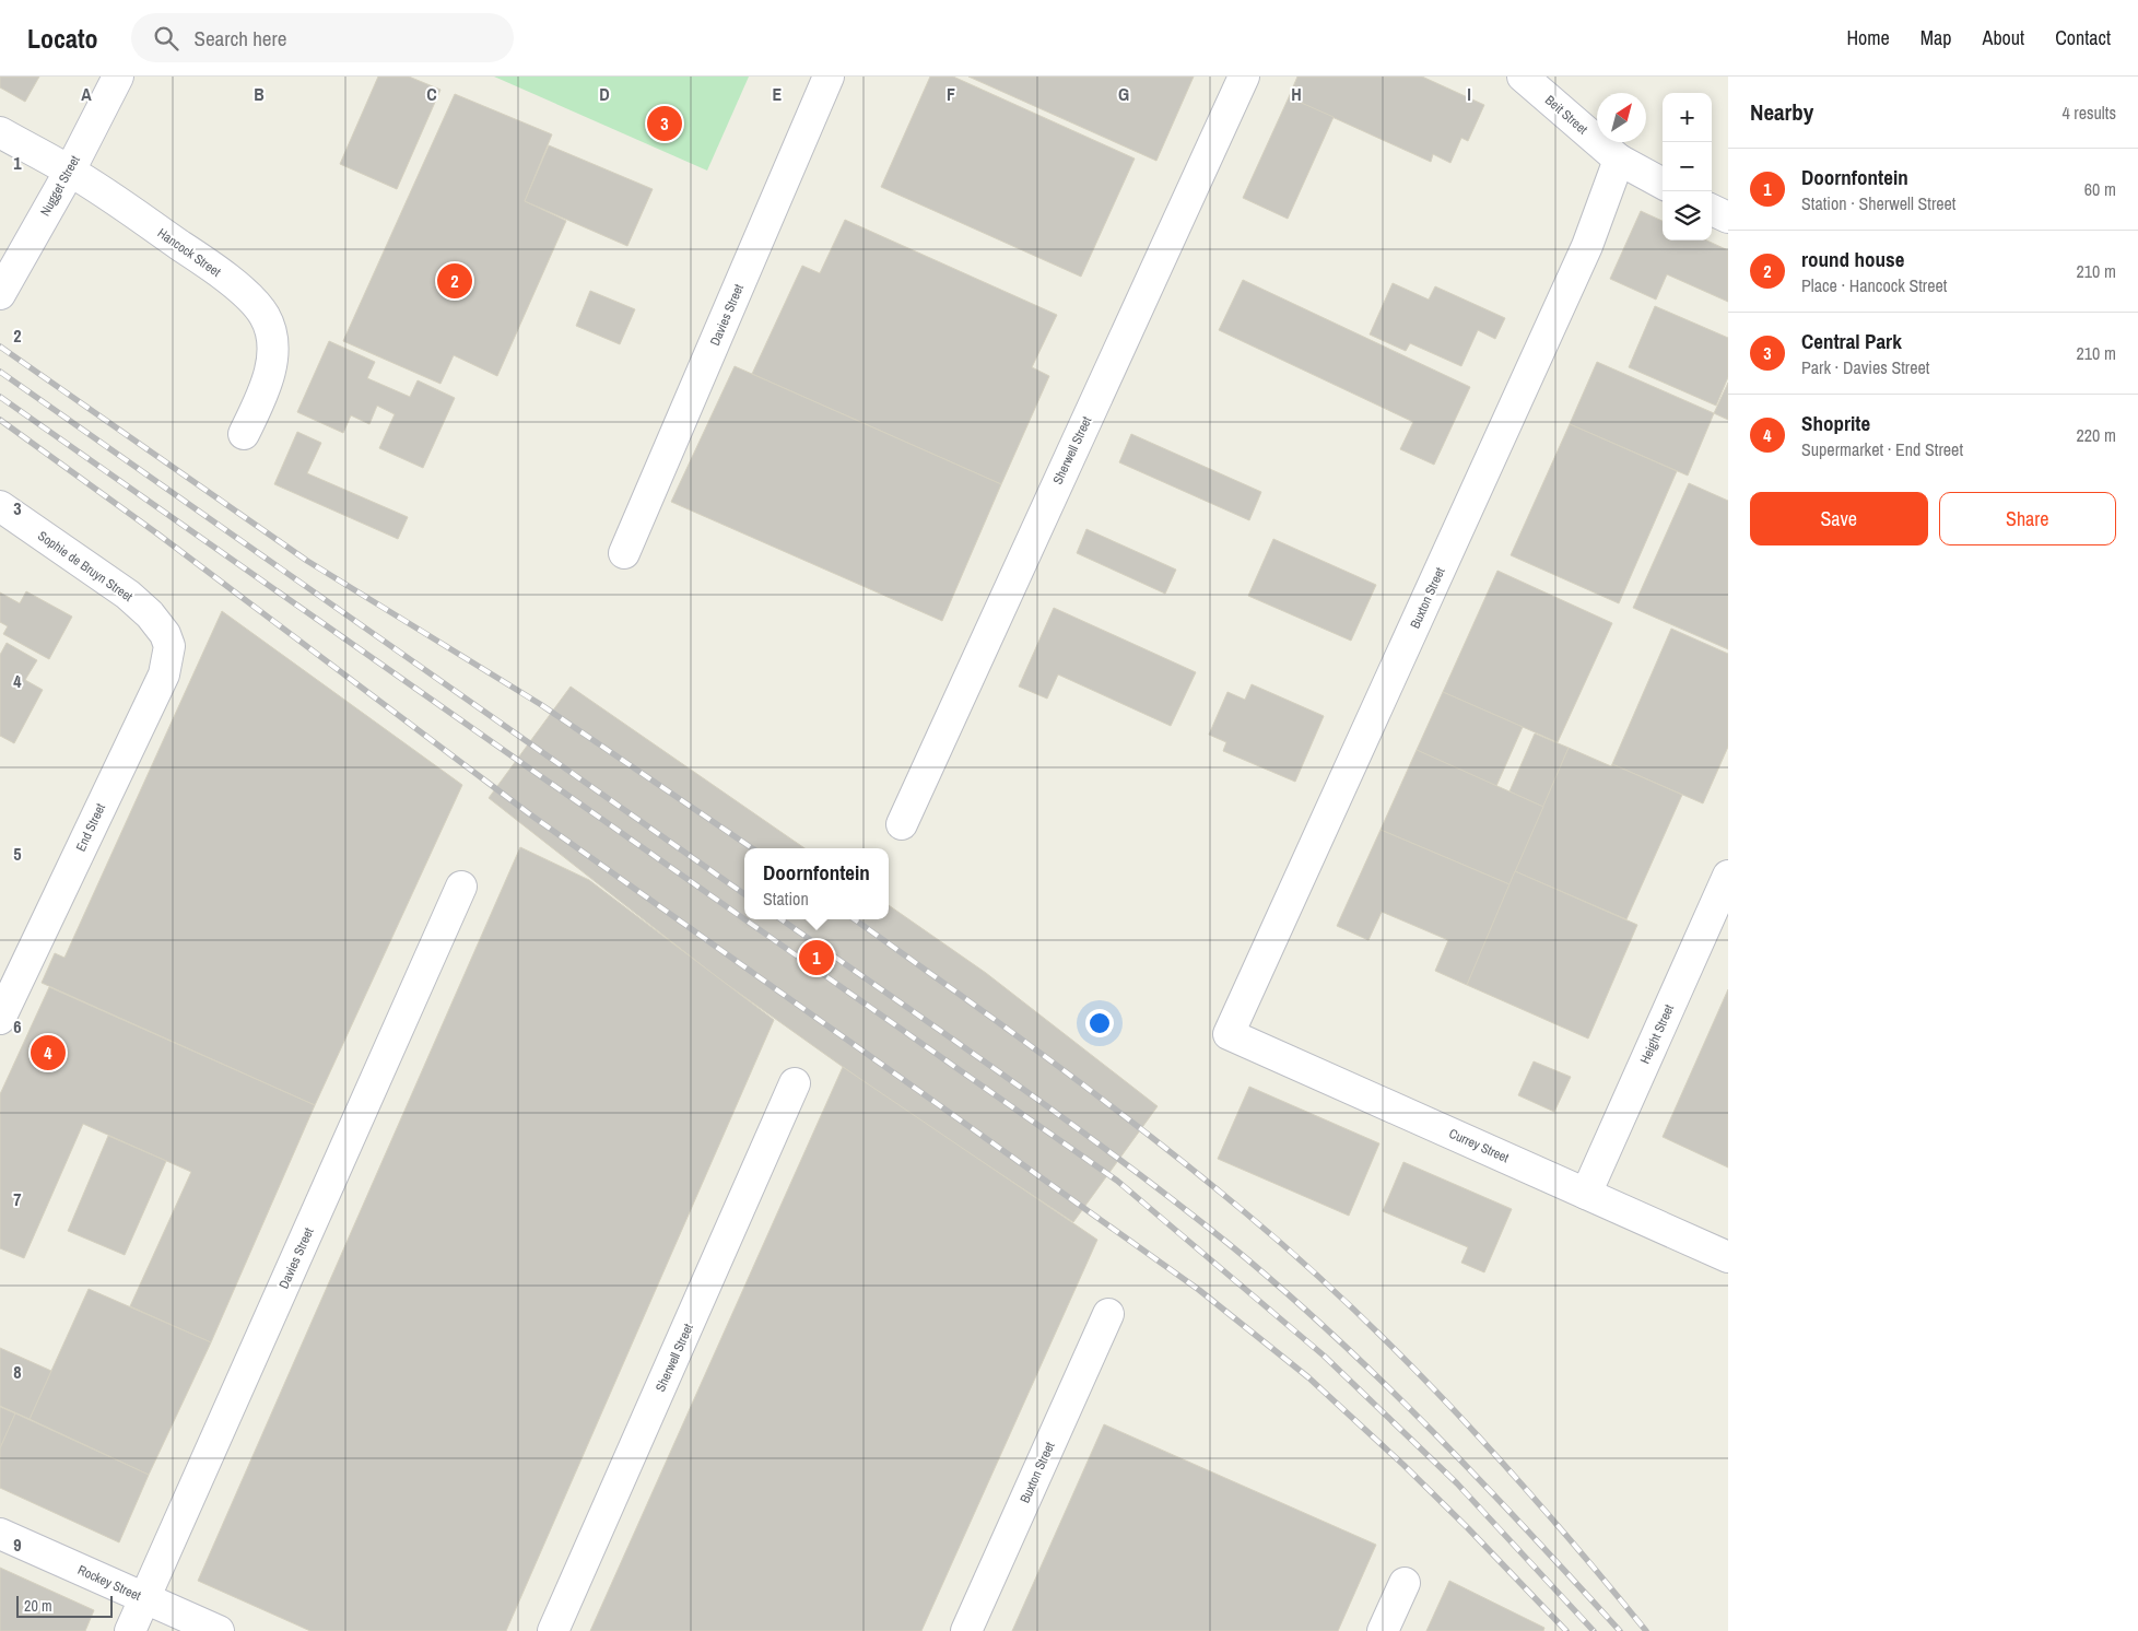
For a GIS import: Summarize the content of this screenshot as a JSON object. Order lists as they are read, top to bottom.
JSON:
{
  "streets": {
    "street": [
      "Beit Street",
      "Nugget Street",
      "Hancock Street",
      "Davies Street",
      "Sherwell Street",
      "Sophie de Bruyn Street",
      "Buxton Street",
      "End Street",
      "Height Street",
      "Currey Street",
      "Rockey Street"
    ]
  },
  "crossings": [
    ["Beit Street", "Buxton Street"],
    ["Nugget Street", "Hancock Street"],
    ["Davies Street", "Rockey Street"],
    ["Sophie de Bruyn Street", "End Street"],
    ["Buxton Street", "Currey Street"],
    ["Height Street", "Currey Street"]
  ],
  "scale_bar": "20 m",
  "north": "top right",
  "page": {
    "header": "Locato",
    "search": "Search here",
    "nav": [
      "Home",
      "Map",
      "About",
      "Contact"
    ],
    "heading": ["Nearby", "4 results"],
    "map_buttons": ["+", "−"],
    "pins": [
      "3",
      "2",
      "1",
      "4"
    ],
    "list": [
      {
        "mark": "1",
        "name": "Doornfontein",
        "note": "Station · Sherwell Street",
        "value": "60 m"
      },
      {
        "mark": "2",
        "name": "round house",
        "note": "Place · Hancock Street",
        "value": "210 m"
      },
      {
        "mark": "3",
        "name": "Central Park",
        "note": "Park · Davies Street",
        "value": "210 m"
      },
      {
        "mark": "4",
        "name": "Shoprite",
        "note": "Supermarket · End Street",
        "value": "220 m"
      }
    ],
    "buttons": ["Save", "Share"],
    "popup": ["Doornfontein", "Station"],
    "scale": "20 m"
  },
  "grid": {
    "columns": [
      "A",
      "B",
      "C",
      "D",
      "E",
      "F",
      "G",
      "H",
      "I"
    ],
    "rows": [
      "1",
      "2",
      "3",
      "4",
      "5",
      "6",
      "7",
      "8",
      "9"
    ]
  }
}
